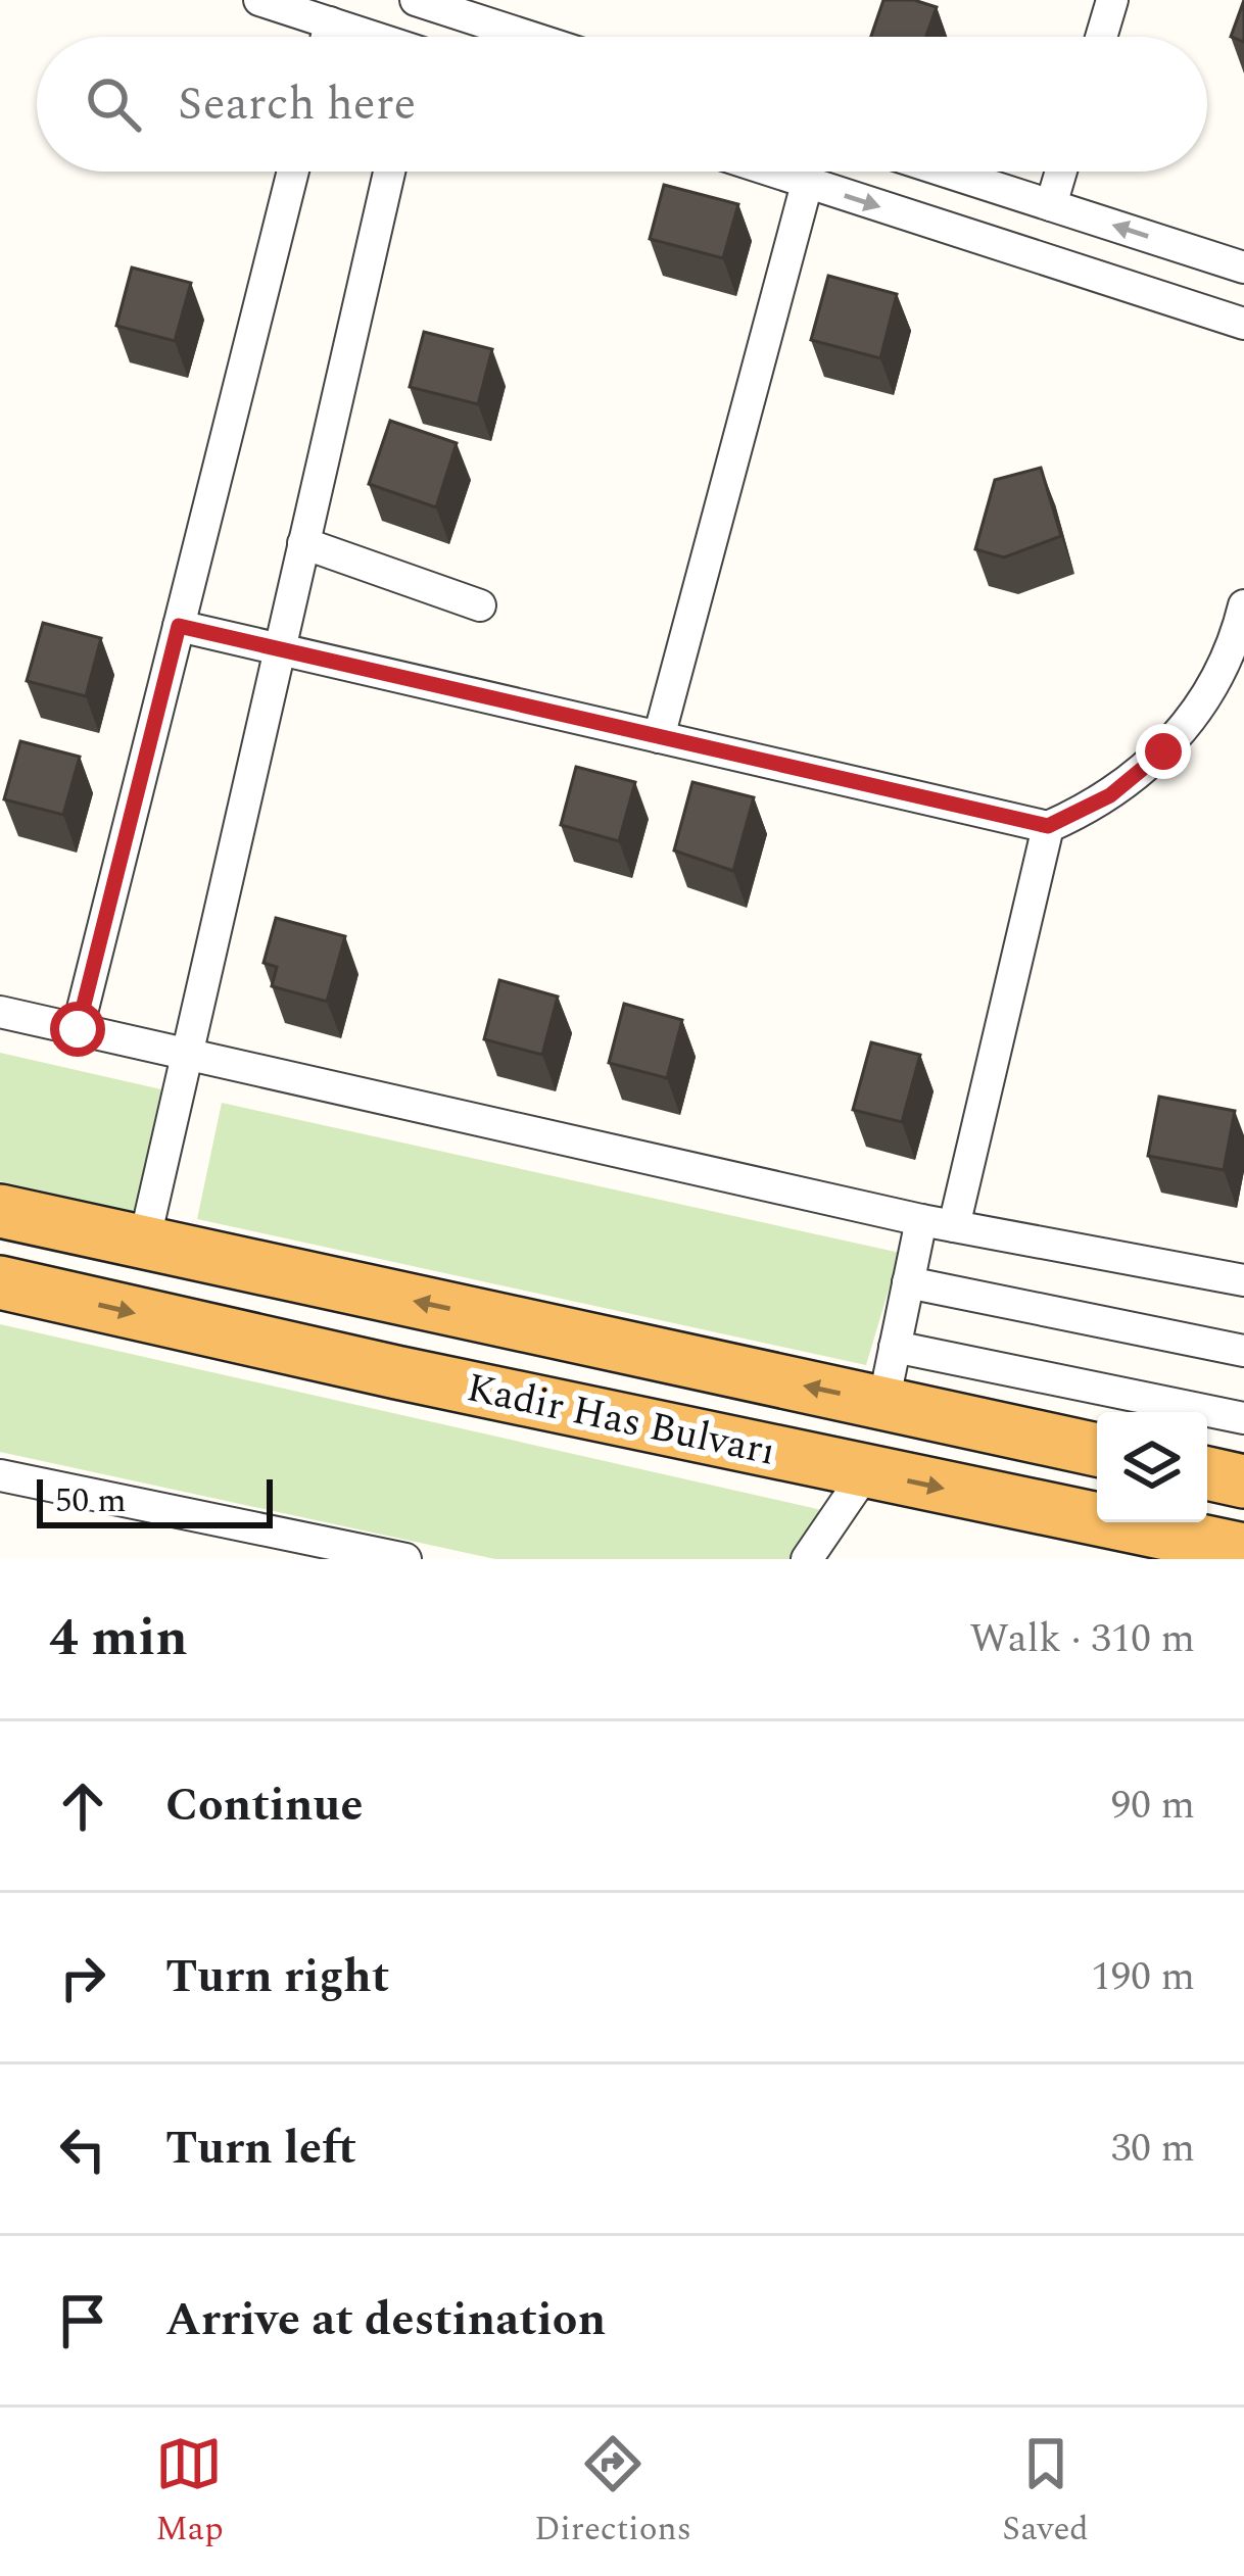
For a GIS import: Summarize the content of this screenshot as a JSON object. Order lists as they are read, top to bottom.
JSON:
{
  "streets": {
    "highway": ["Kadir Has Bulvarı"]
  },
  "scale_bar": "50 m",
  "page": {
    "search": "Search here",
    "scale": "50 m",
    "heading": ["4 min", "Walk · 310 m"],
    "list": [
      ["Continue", "90 m"],
      ["Turn right", "190 m"],
      ["Turn left", "30 m"],
      "Arrive at destination"
    ],
    "nav": ["Map", "Directions", "Saved"]
  }
}
